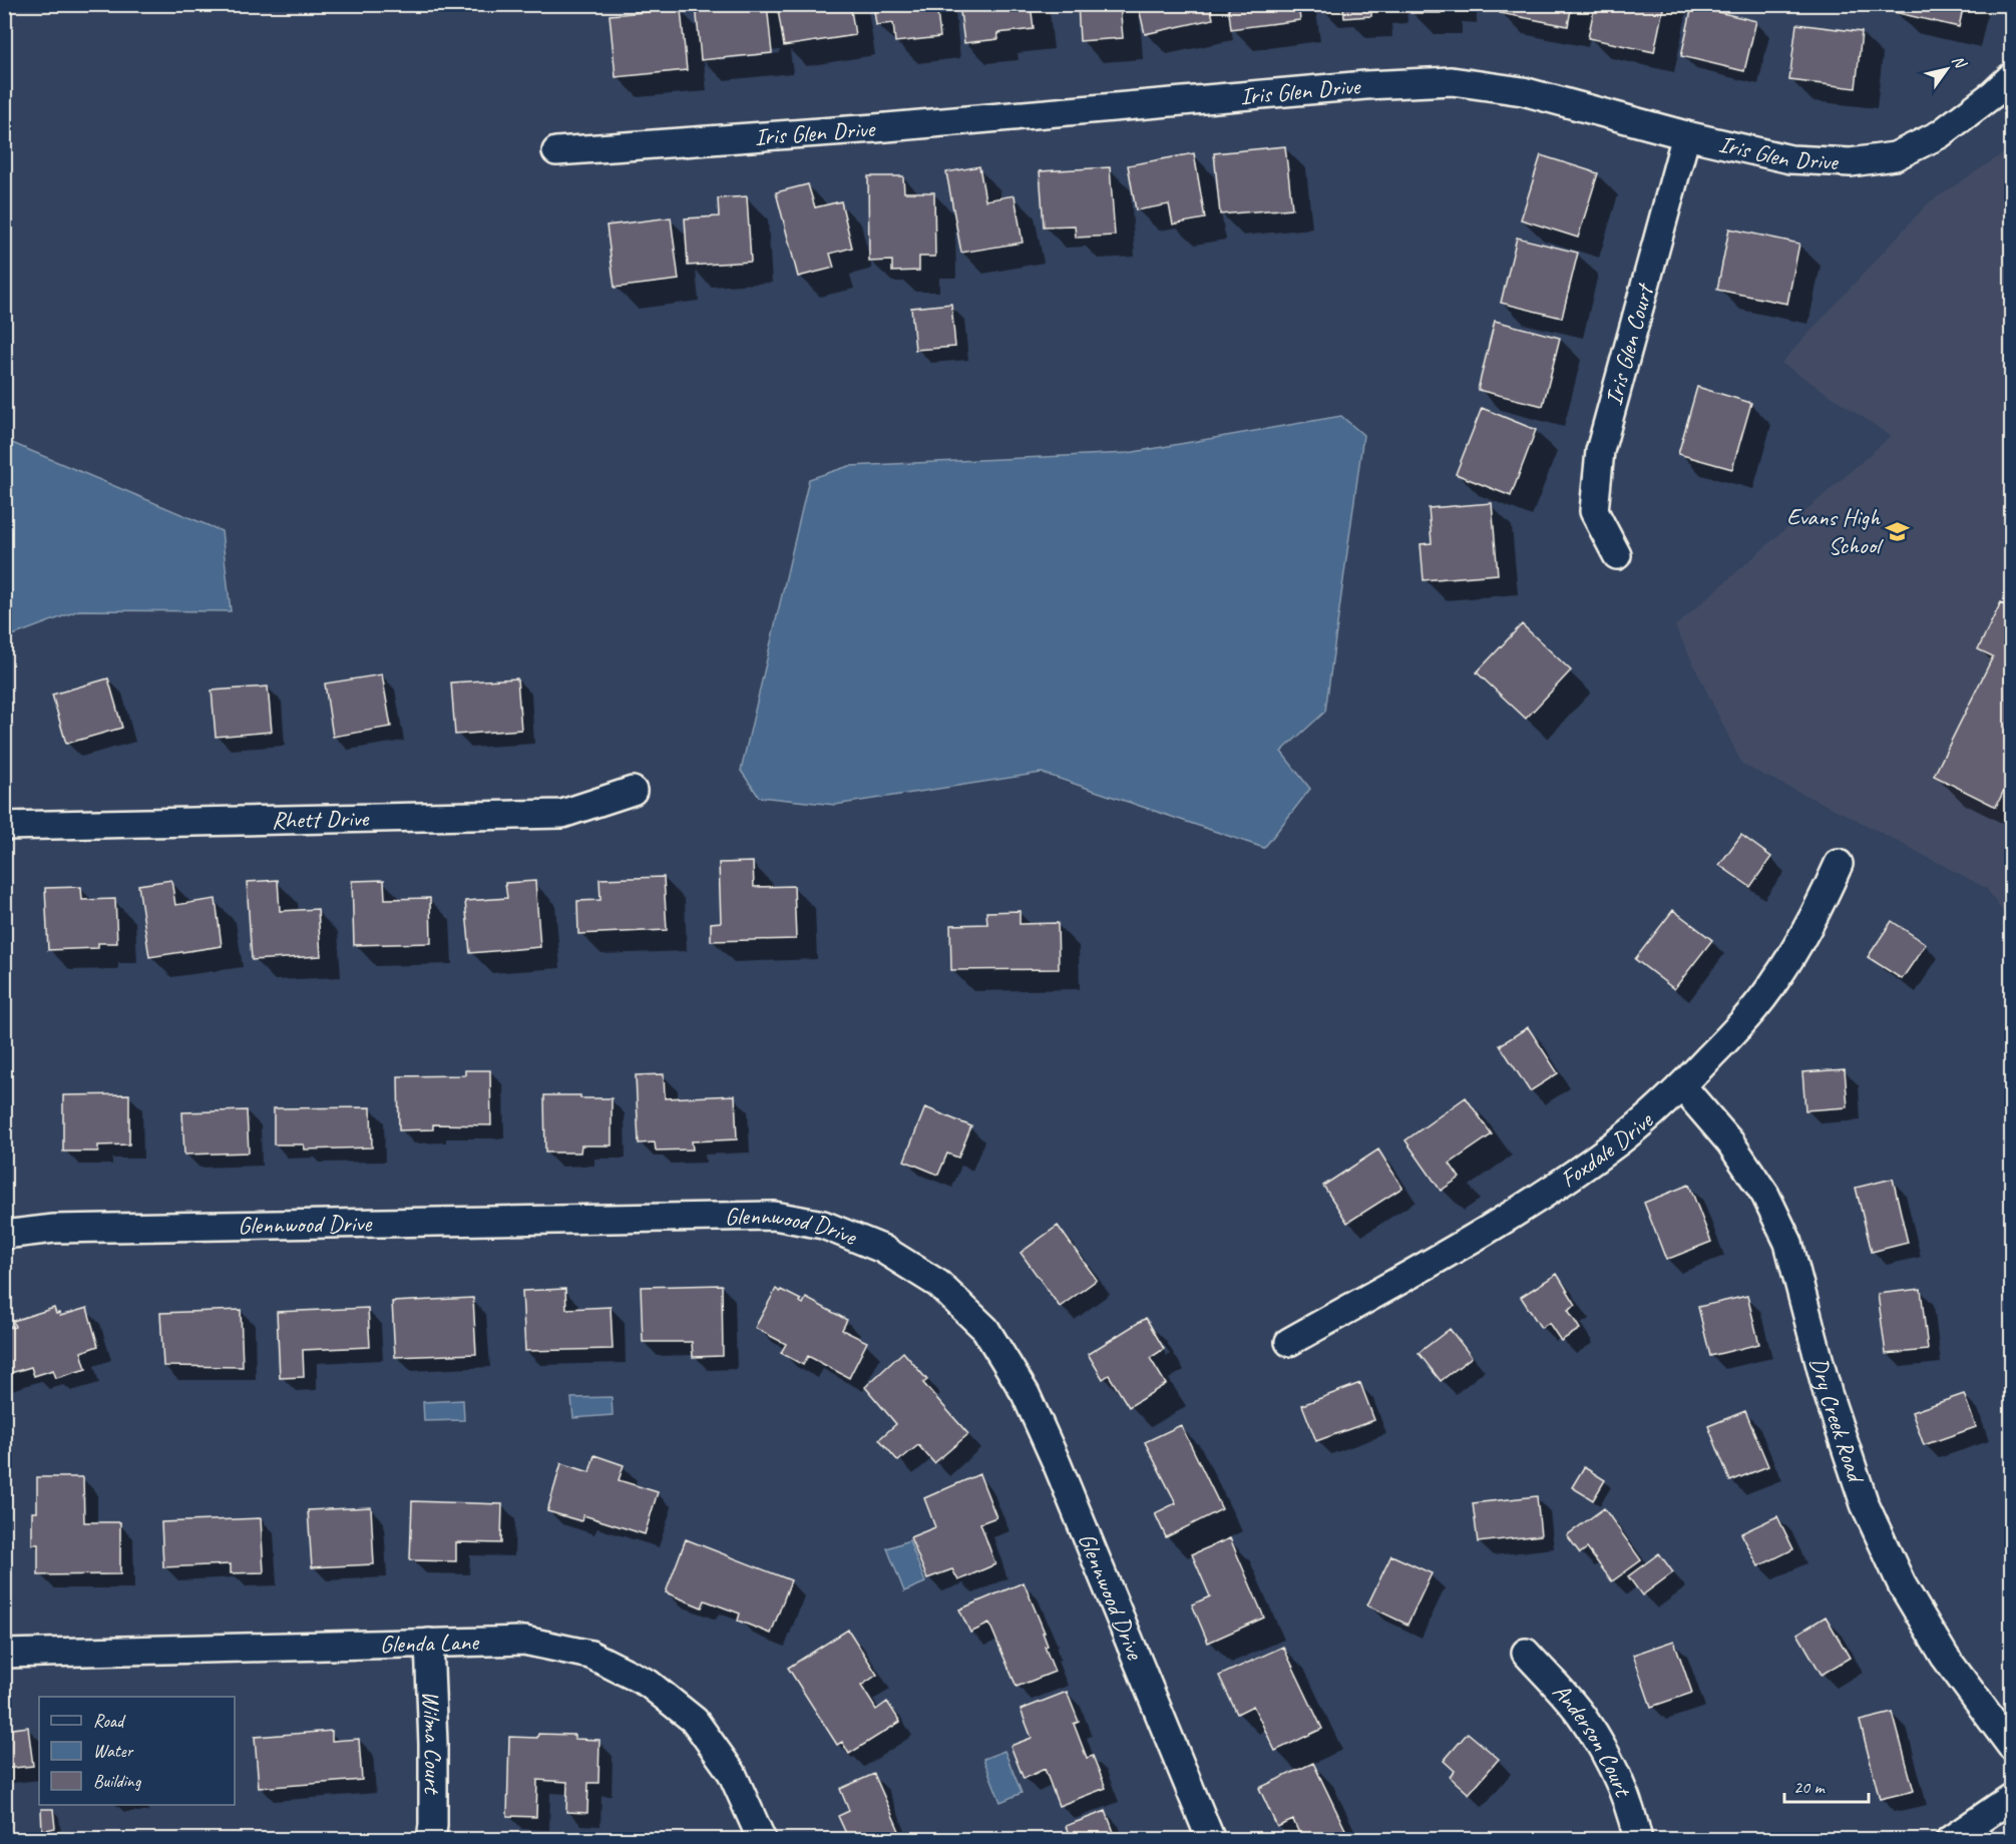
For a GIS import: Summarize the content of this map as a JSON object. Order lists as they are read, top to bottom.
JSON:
{
  "streets": {
    "street": [
      "Iris Glen Drive",
      "Iris Glen Court",
      "Rhett Drive",
      "Foxdale Drive",
      "Glennwood Drive",
      "Dry Creek Road",
      "Glenda Lane",
      "Wilma Court",
      "Anderson Court"
    ]
  },
  "crossings": [
    ["Iris Glen Drive", "Iris Glen Court"],
    ["Foxdale Drive", "Dry Creek Road"],
    ["Glenda Lane", "Wilma Court"]
  ],
  "places": {
    "school or university": ["Evans High School"]
  },
  "legend": ["Road", "Water", "Building"],
  "scale_bar": "20 m",
  "north": "top right"
}
